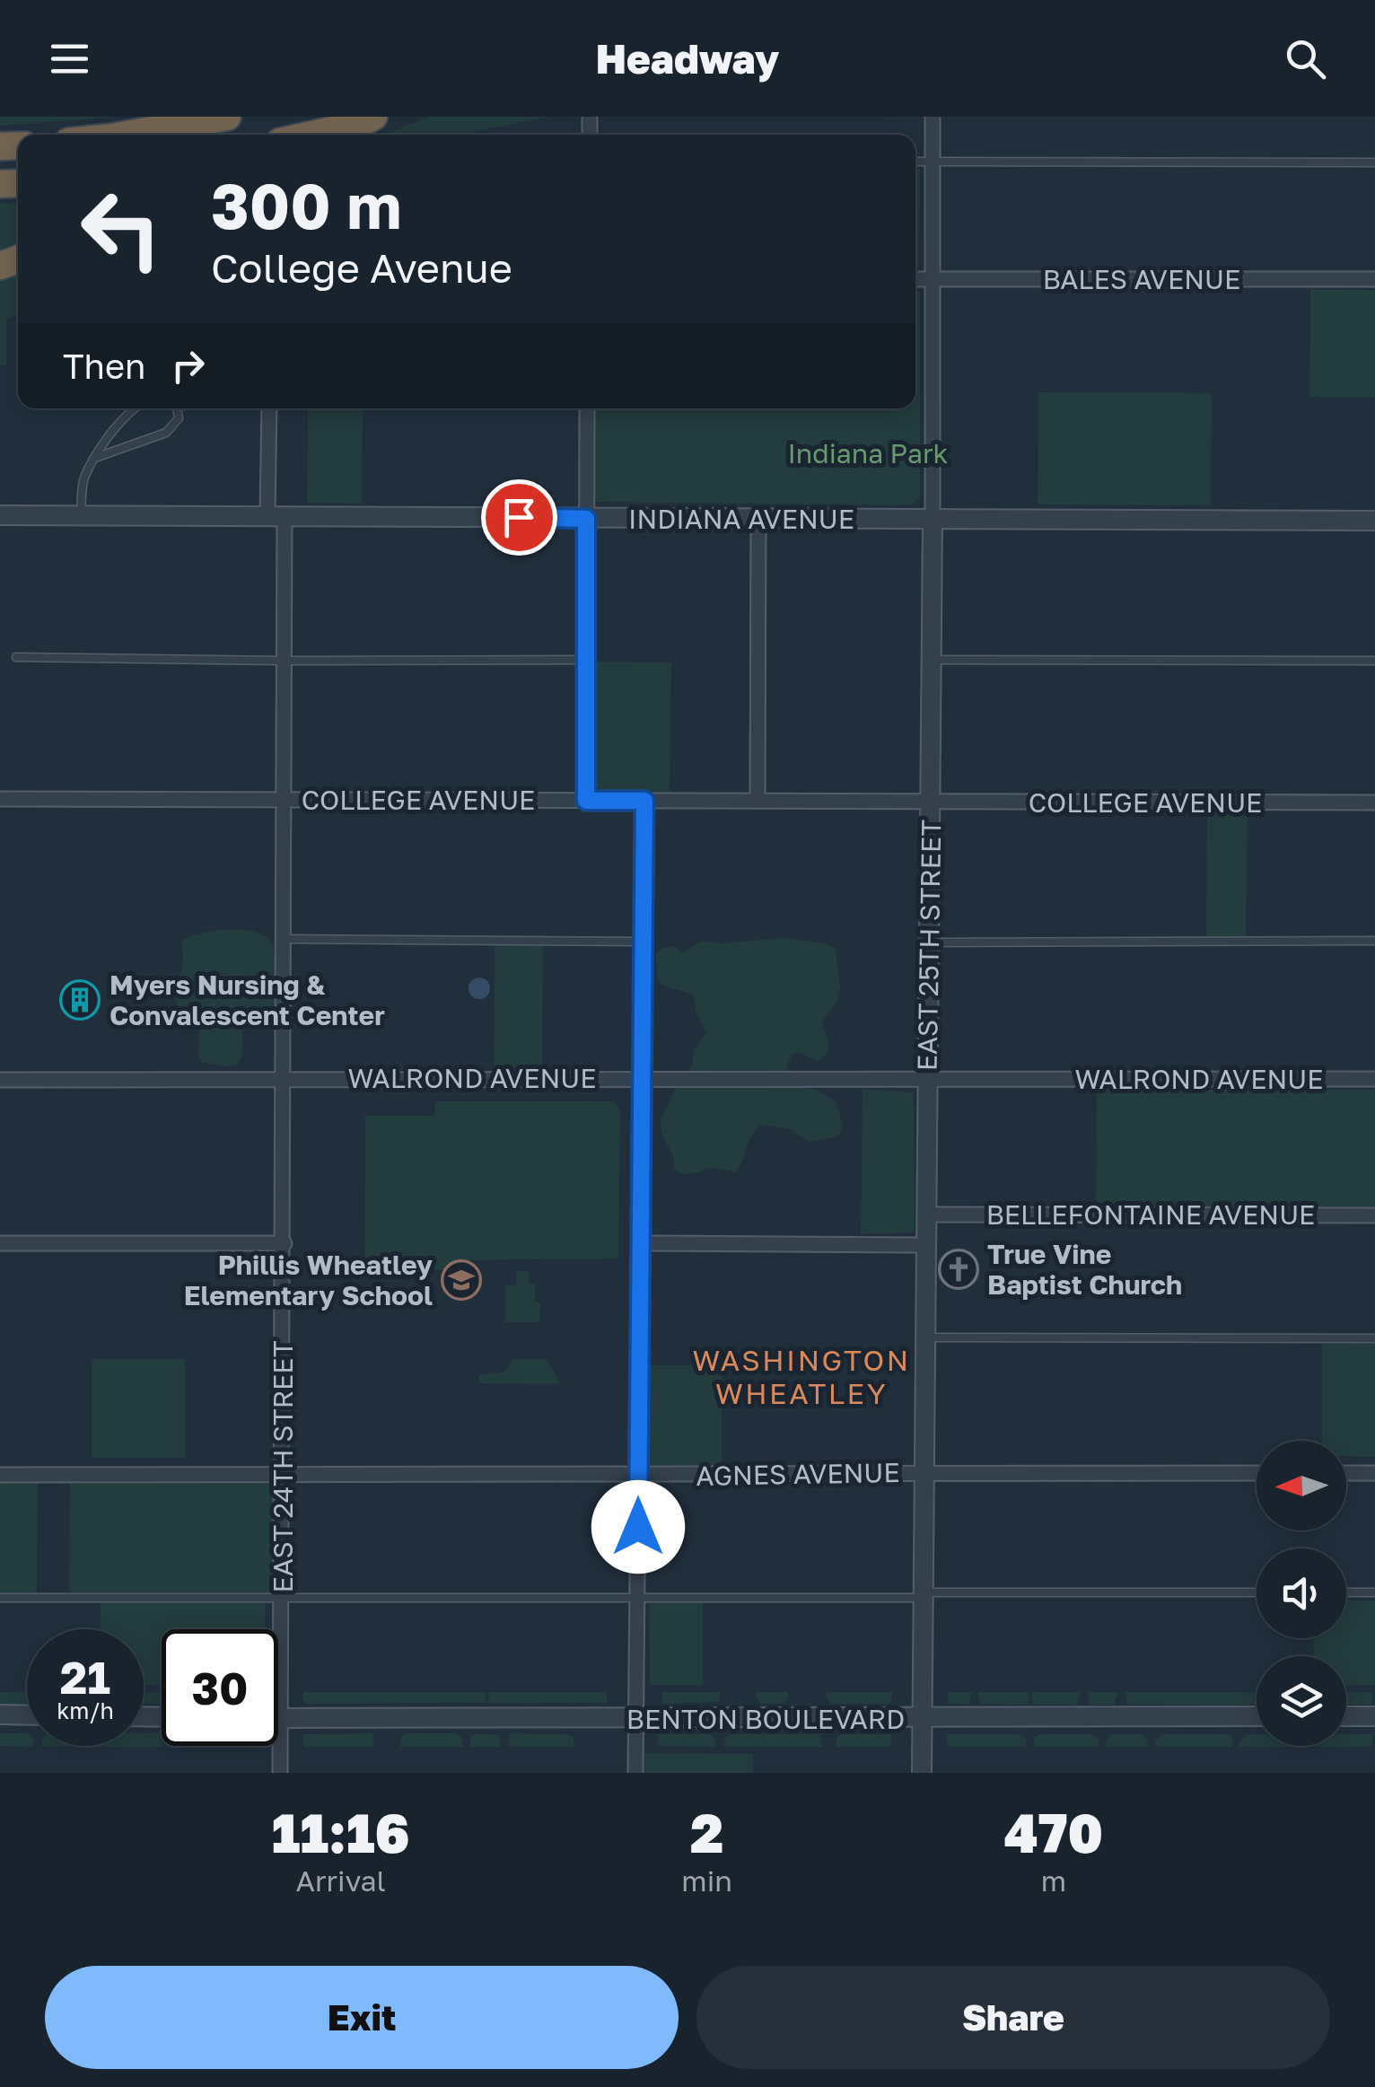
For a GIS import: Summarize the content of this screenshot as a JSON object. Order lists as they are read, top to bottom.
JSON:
{
  "streets": {
    "street": [
      "BALES AVENUE",
      "INDIANA AVENUE",
      "COLLEGE AVENUE",
      "EAST 25TH STREET",
      "WALROND AVENUE",
      "BELLEFONTAINE AVENUE",
      "EAST 24TH STREET",
      "AGNES AVENUE",
      "BENTON BOULEVARD"
    ]
  },
  "crossings": [
    ["BALES AVENUE", "EAST 25TH STREET"],
    ["INDIANA AVENUE", "EAST 25TH STREET"],
    ["INDIANA AVENUE", "EAST 24TH STREET"],
    ["COLLEGE AVENUE", "EAST 25TH STREET"],
    ["COLLEGE AVENUE", "EAST 24TH STREET"],
    ["EAST 25TH STREET", "WALROND AVENUE"],
    ["EAST 25TH STREET", "BELLEFONTAINE AVENUE"],
    ["EAST 25TH STREET", "AGNES AVENUE"],
    ["EAST 25TH STREET", "BENTON BOULEVARD"],
    ["WALROND AVENUE", "EAST 24TH STREET"],
    ["EAST 24TH STREET", "AGNES AVENUE"],
    ["EAST 24TH STREET", "BENTON BOULEVARD"]
  ],
  "districts": ["WASHINGTON WHEATLEY"],
  "parks": ["Indiana Park"],
  "places": {
    "building": ["Myers Nursing & Convalescent Center"],
    "church": ["True Vine Baptist Church"],
    "school or university": ["Phillis Wheatley Elementary School"]
  },
  "north": "left",
  "page": {
    "header": "Headway",
    "turn": ["300 m", "College Avenue"],
    "then": "Then",
    "speed": "21 km/h",
    "limit": "30",
    "eta": [
      "11:16",
      "Arrival",
      "2",
      "min",
      "470",
      "m"
    ],
    "buttons": ["Exit", "Share"]
  }
}
